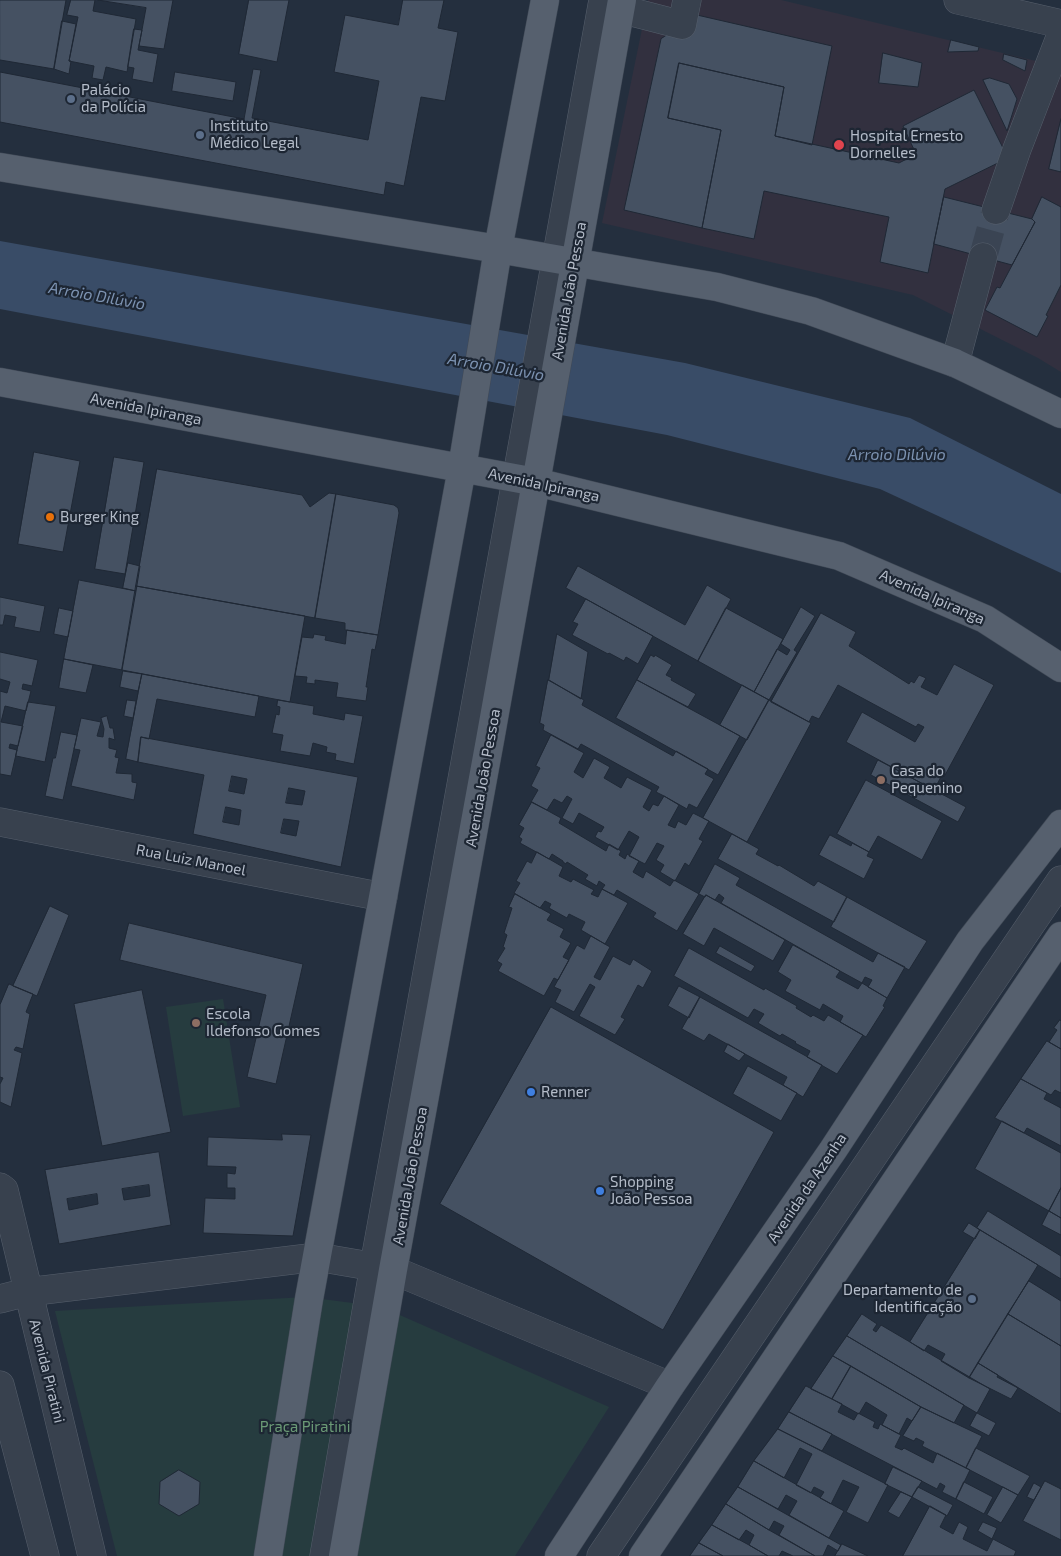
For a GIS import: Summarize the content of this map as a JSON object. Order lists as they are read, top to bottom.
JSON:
{
  "streets": {
    "main road": ["Avenida João Pessoa", "Avenida Ipiranga", "Avenida da Azenha"],
    "street": ["Rua Luiz Manoel", "Avenida Piratini"]
  },
  "crossings": [
    ["Avenida João Pessoa", "Avenida Ipiranga"]
  ],
  "water": ["Arroio Dilúvio"],
  "parks": ["Praça Piratini"],
  "places": [
    "Palácio da Polícia",
    "Instituto Médico Legal",
    "Hospital Ernesto Dornelles",
    "Burger King",
    "Casa do Pequenino",
    "Escola Ildefonso Gomes",
    "Renner",
    "Shopping João Pessoa",
    "Departamento de Identificação"
  ]
}
